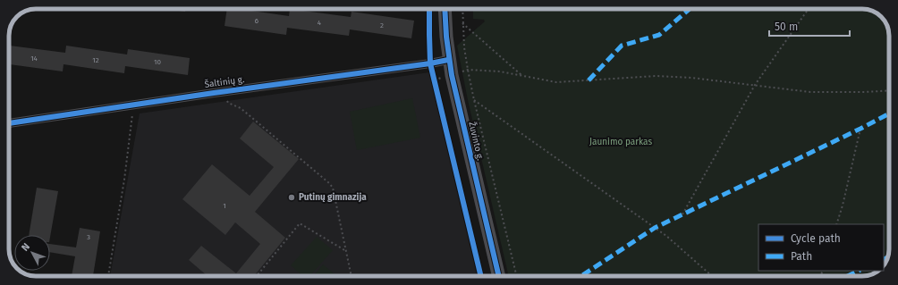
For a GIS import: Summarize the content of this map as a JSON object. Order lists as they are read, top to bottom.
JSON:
{
  "streets": {
    "street": ["Šaltinių g.", "Žuvinto g."]
  },
  "crossings": [
    ["Šaltinių g.", "Žuvinto g."]
  ],
  "parks": ["Jaunimo parkas"],
  "places": ["Putinų gimnazija"],
  "house_numbers": [
    "6",
    "4",
    "2",
    "14",
    "12",
    "10",
    "1",
    "3"
  ],
  "legend": ["Cycle path", "Path"],
  "scale_bar": "50 m",
  "north": "top left"
}
